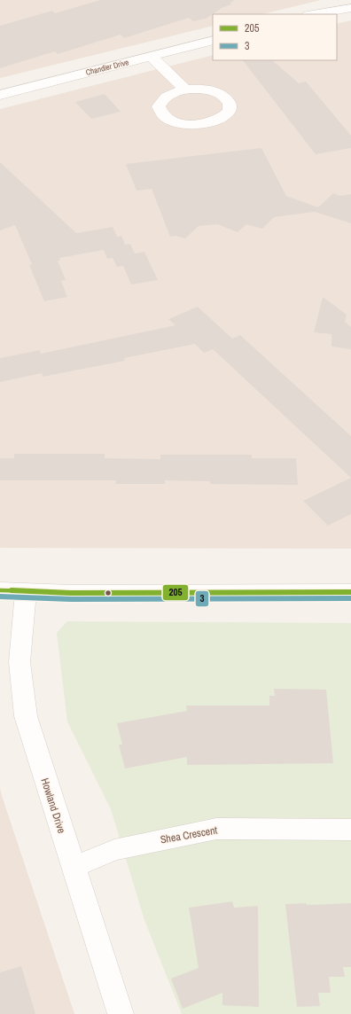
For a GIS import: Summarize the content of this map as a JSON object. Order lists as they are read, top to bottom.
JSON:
{
  "streets": {
    "street": ["Chandler Drive", "Howland Drive", "Shea Crescent"]
  },
  "crossings": [
    ["Howland Drive", "Shea Crescent"]
  ],
  "lines": ["transit line 205", "transit line 3"],
  "legend": ["205", "3"]
}
